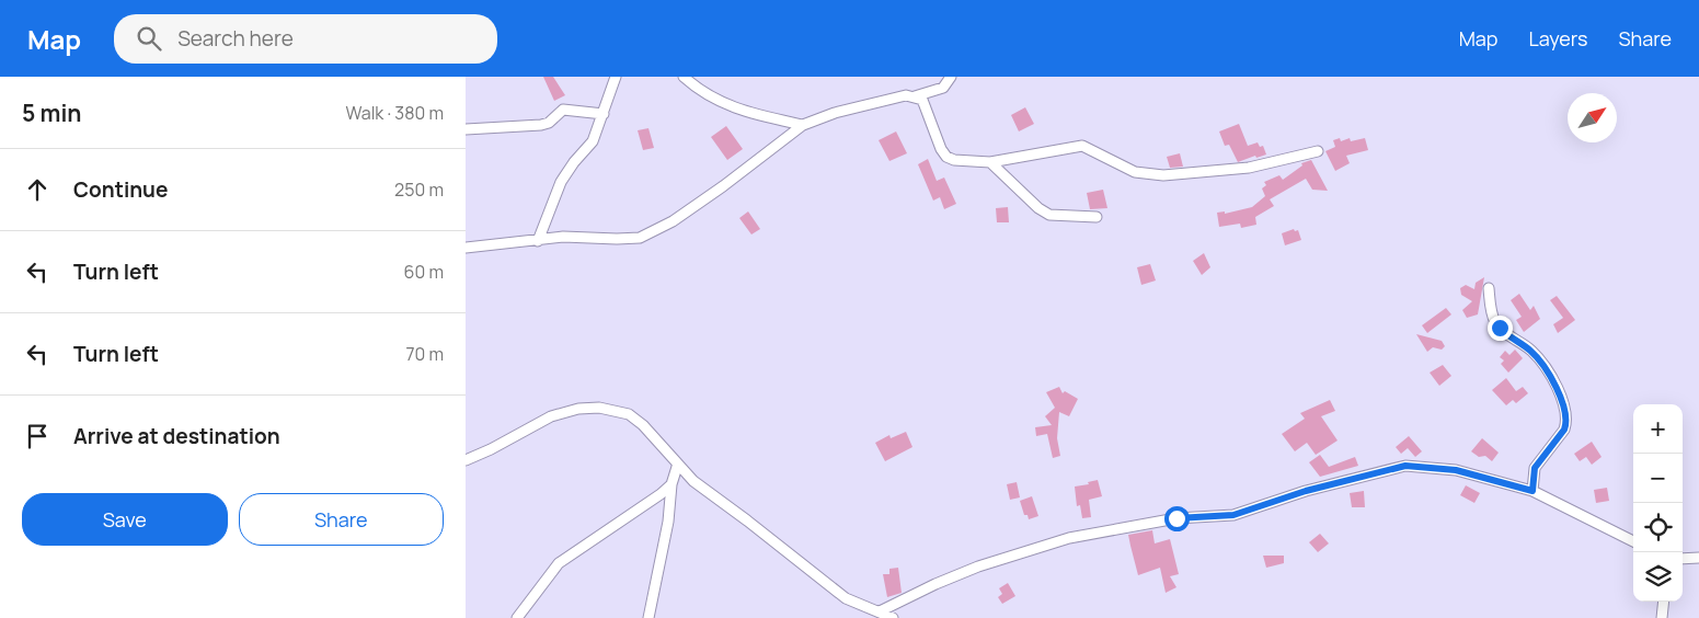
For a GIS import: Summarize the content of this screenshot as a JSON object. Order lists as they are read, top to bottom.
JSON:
{
  "north": "top right",
  "page": {
    "header": "Map",
    "search": "Search here",
    "nav": ["Map", "Layers", "Share"],
    "heading": ["5 min", "Walk · 380 m"],
    "list": [
      ["Continue", "250 m"],
      ["Turn left", "60 m"],
      ["Turn left", "70 m"],
      "Arrive at destination"
    ],
    "map_buttons": ["+", "−"],
    "buttons": ["Save", "Share"]
  }
}
